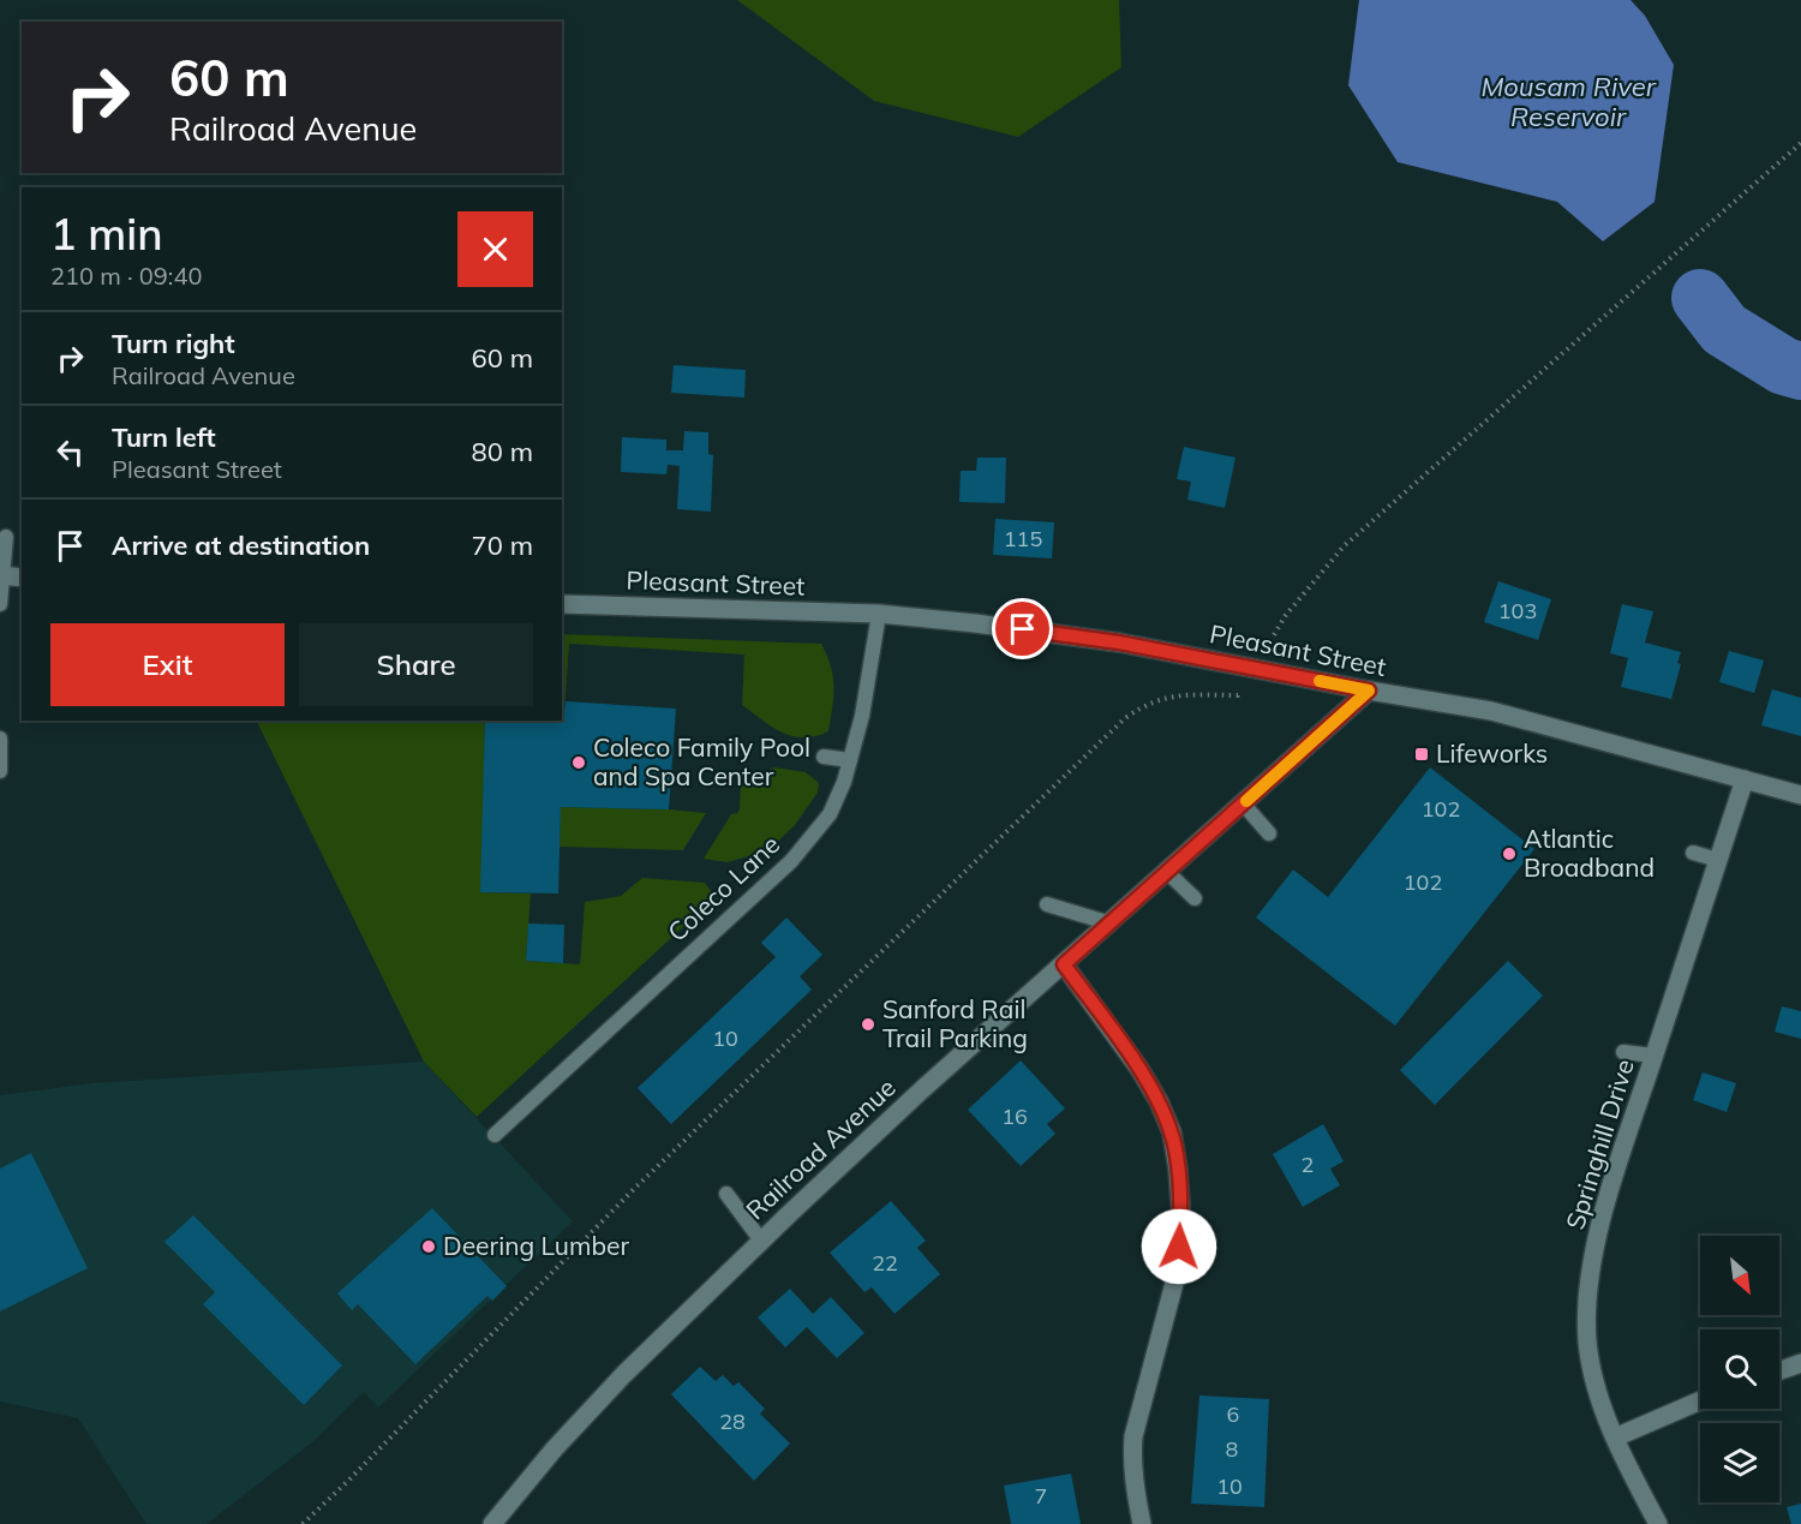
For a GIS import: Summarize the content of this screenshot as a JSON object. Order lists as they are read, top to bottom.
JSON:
{
  "streets": {
    "street": ["Pleasant Street", "Springhill Drive", "Railroad Avenue"],
    "lane": ["Coleco Lane"]
  },
  "crossings": [
    ["Pleasant Street", "Coleco Lane"],
    ["Pleasant Street", "Springhill Drive"],
    ["Pleasant Street", "Railroad Avenue"]
  ],
  "water": ["Mousam River Reservoir"],
  "places": {
    "transit": ["Lifeworks"],
    "other": [
      "Coleco Family Pool and Spa Center",
      "Atlantic Broadband",
      "Sanford Rail Trail Parking",
      "Deering Lumber"
    ]
  },
  "house_numbers": [
    "115",
    "103",
    "102",
    "102",
    "10",
    "16",
    "2",
    "22",
    "6",
    "28",
    "8",
    "10",
    "7"
  ],
  "north": "bottom right",
  "page": {
    "turn": ["60 m", "Railroad Avenue"],
    "heading": ["1 min", "210 m · 09:40"],
    "list": [
      {
        "name": "Turn right",
        "note": "Railroad Avenue",
        "value": "60 m"
      },
      {
        "name": "Turn left",
        "note": "Pleasant Street",
        "value": "80 m"
      },
      {
        "name": "Arrive at destination",
        "value": "70 m"
      }
    ],
    "buttons": ["Exit", "Share"]
  }
}
